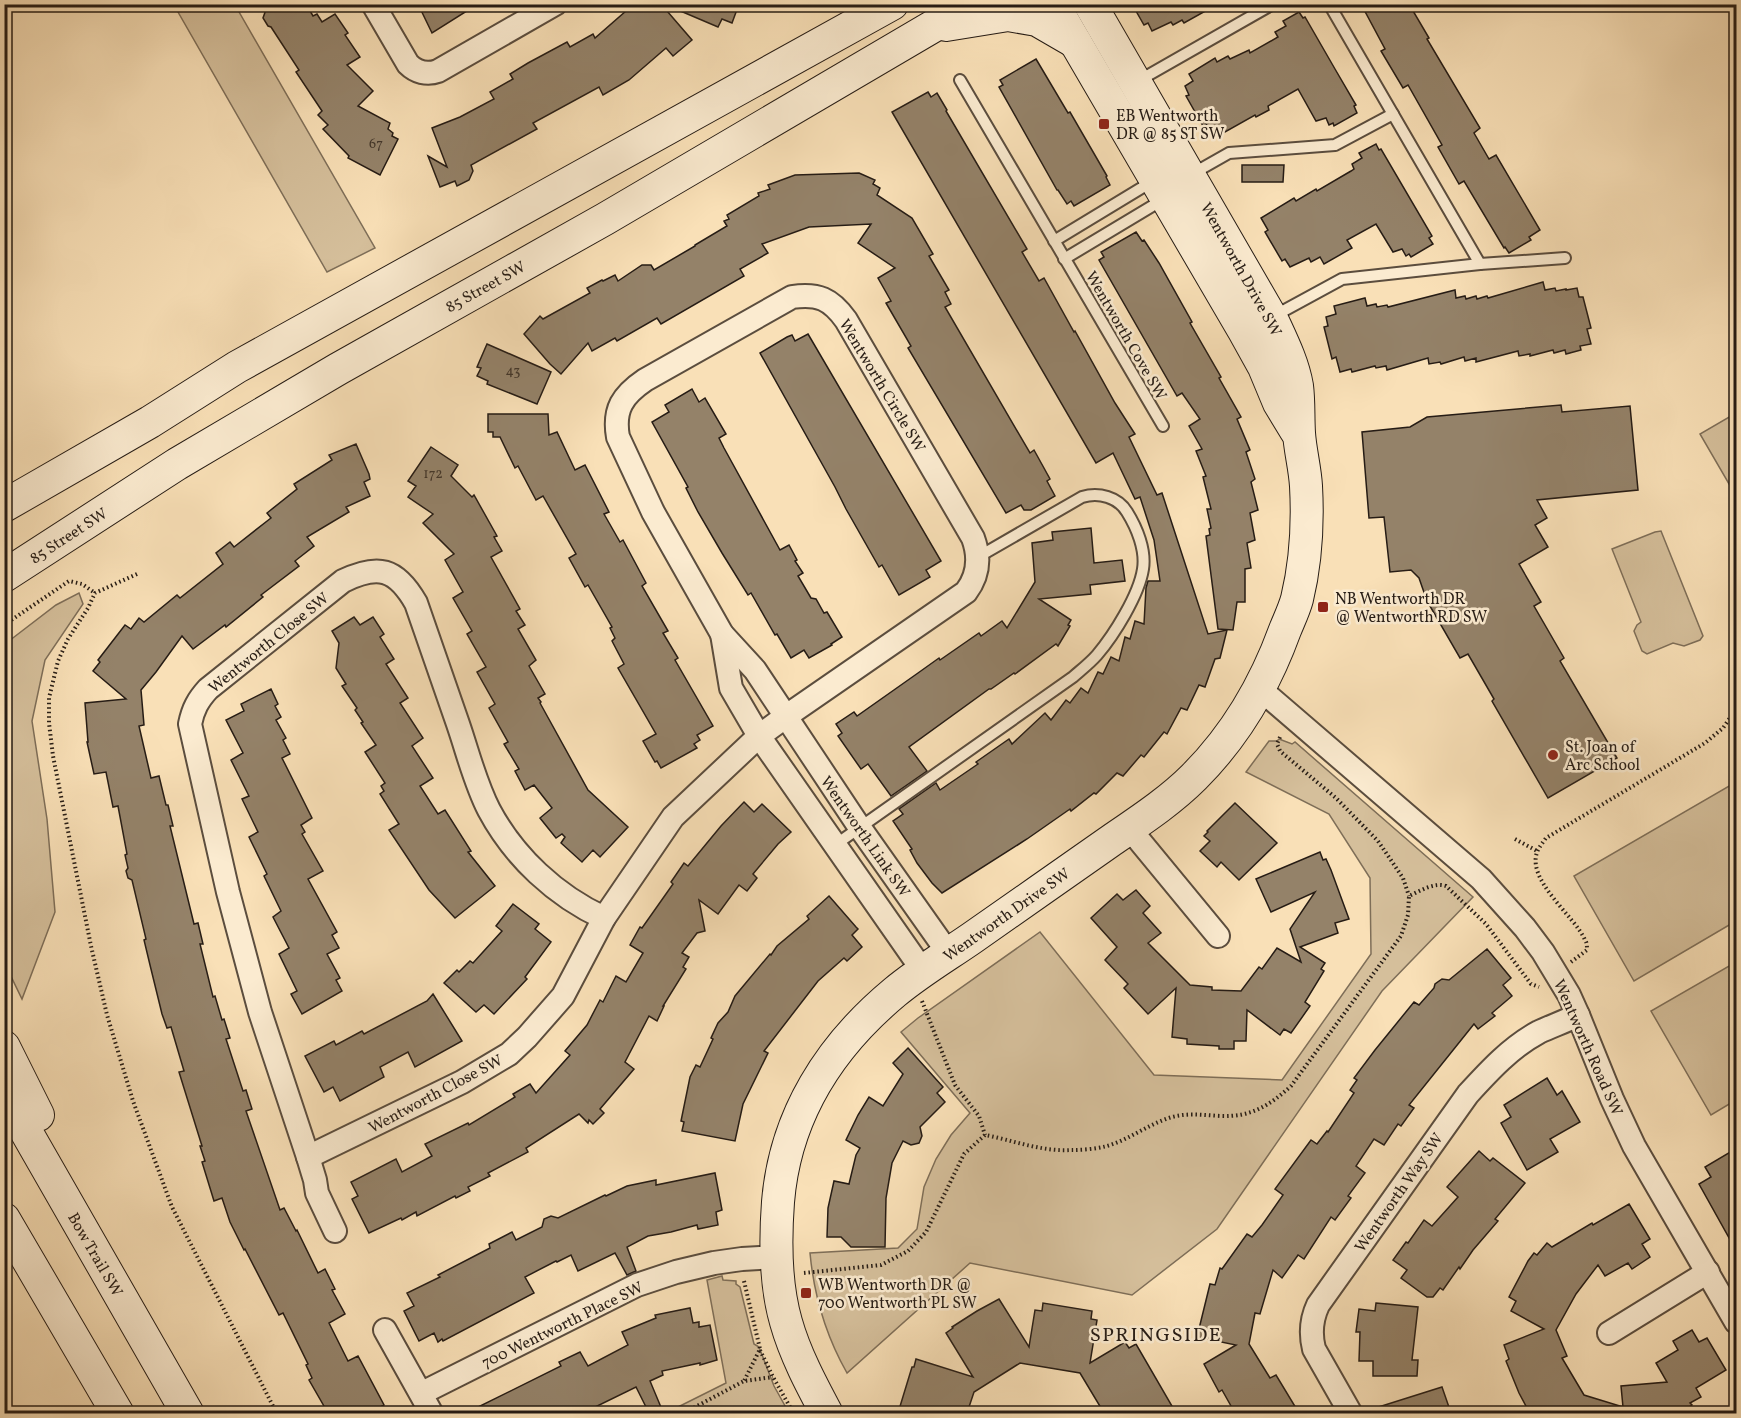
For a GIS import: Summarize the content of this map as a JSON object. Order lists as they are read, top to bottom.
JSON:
{
  "streets": {
    "main road": ["Wentworth Drive SW", "85 Street SW", "Bow Trail SW"],
    "street": [
      "Wentworth Circle SW",
      "Wentworth Close SW",
      "Wentworth Link SW",
      "Wentworth Road SW",
      "Wentworth Way SW",
      "700 Wentworth Place SW"
    ],
    "lane": ["Wentworth Cove SW"]
  },
  "crossings": [
    ["Wentworth Drive SW", "Wentworth Cove SW"],
    ["Wentworth Drive SW", "Wentworth Link SW"],
    ["Wentworth Drive SW", "Wentworth Road SW"],
    ["Wentworth Drive SW", "700 Wentworth Place SW"],
    ["Wentworth Circle SW", "Wentworth Close SW"],
    ["Wentworth Circle SW", "Wentworth Link SW"],
    ["Wentworth Close SW", "Wentworth Link SW"],
    ["Wentworth Road SW", "Wentworth Way SW"]
  ],
  "districts": ["SPRINGSIDE"],
  "places": {
    "transit": ["EB Wentworth DR @ 85 ST SW", "NB Wentworth DR @ Wentworth RD SW", "WB Wentworth DR @ 700 Wentworth PL SW"],
    "other": ["St. Joan of Arc School"]
  },
  "house_numbers": ["67", "43", "172"]
}
